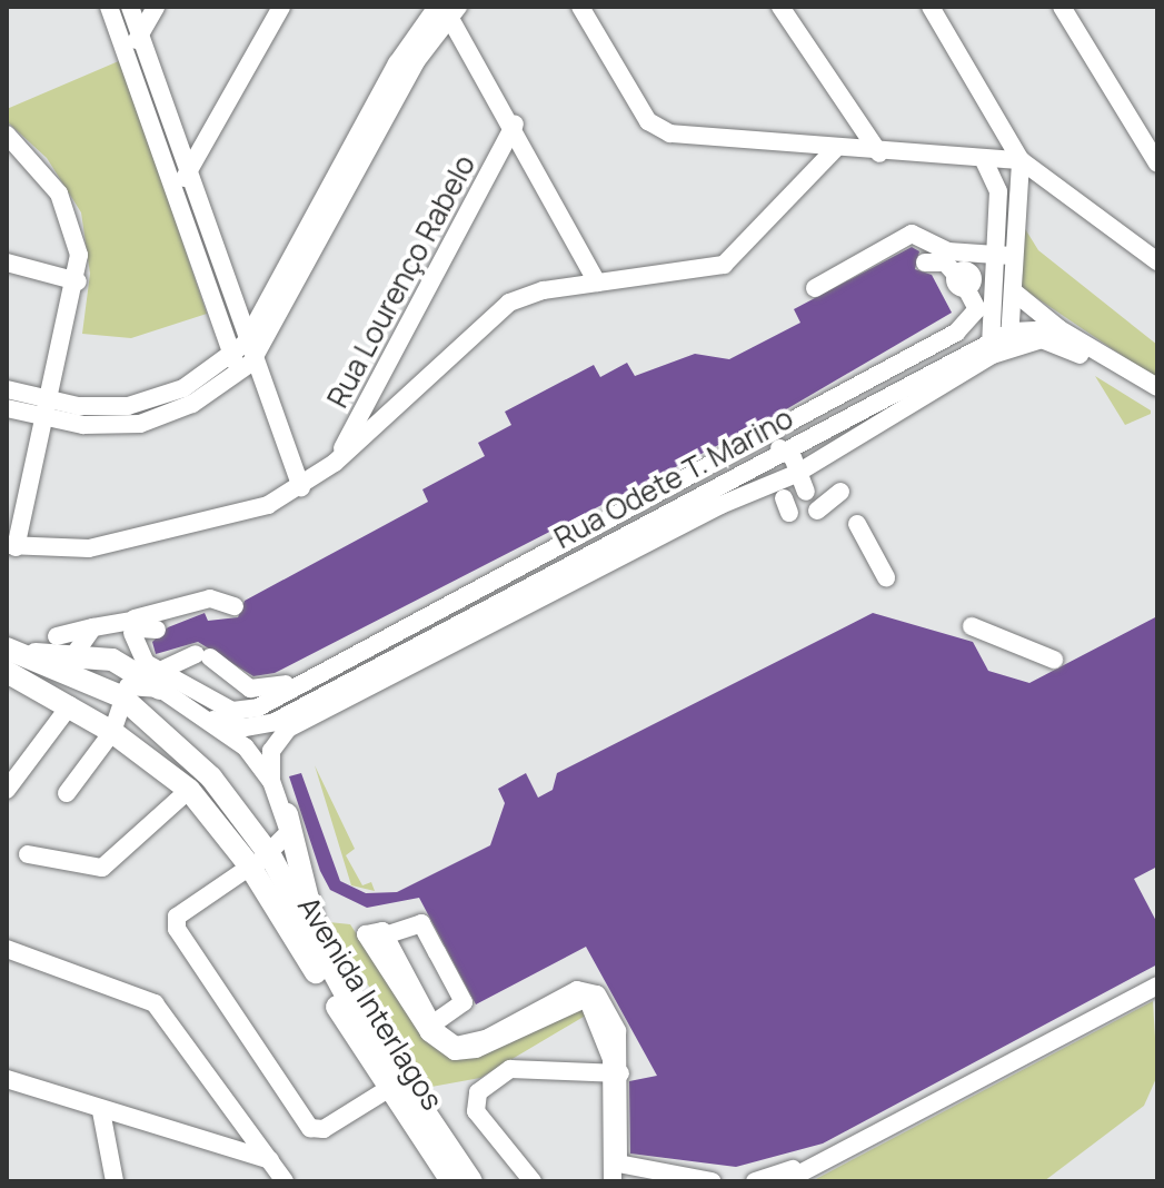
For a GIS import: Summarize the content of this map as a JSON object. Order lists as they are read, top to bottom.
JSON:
{
  "streets": {
    "main road": ["Avenida Interlagos"],
    "street": ["Rua Lourenço Rabelo", "Rua Odete T. Marino"]
  }
}
